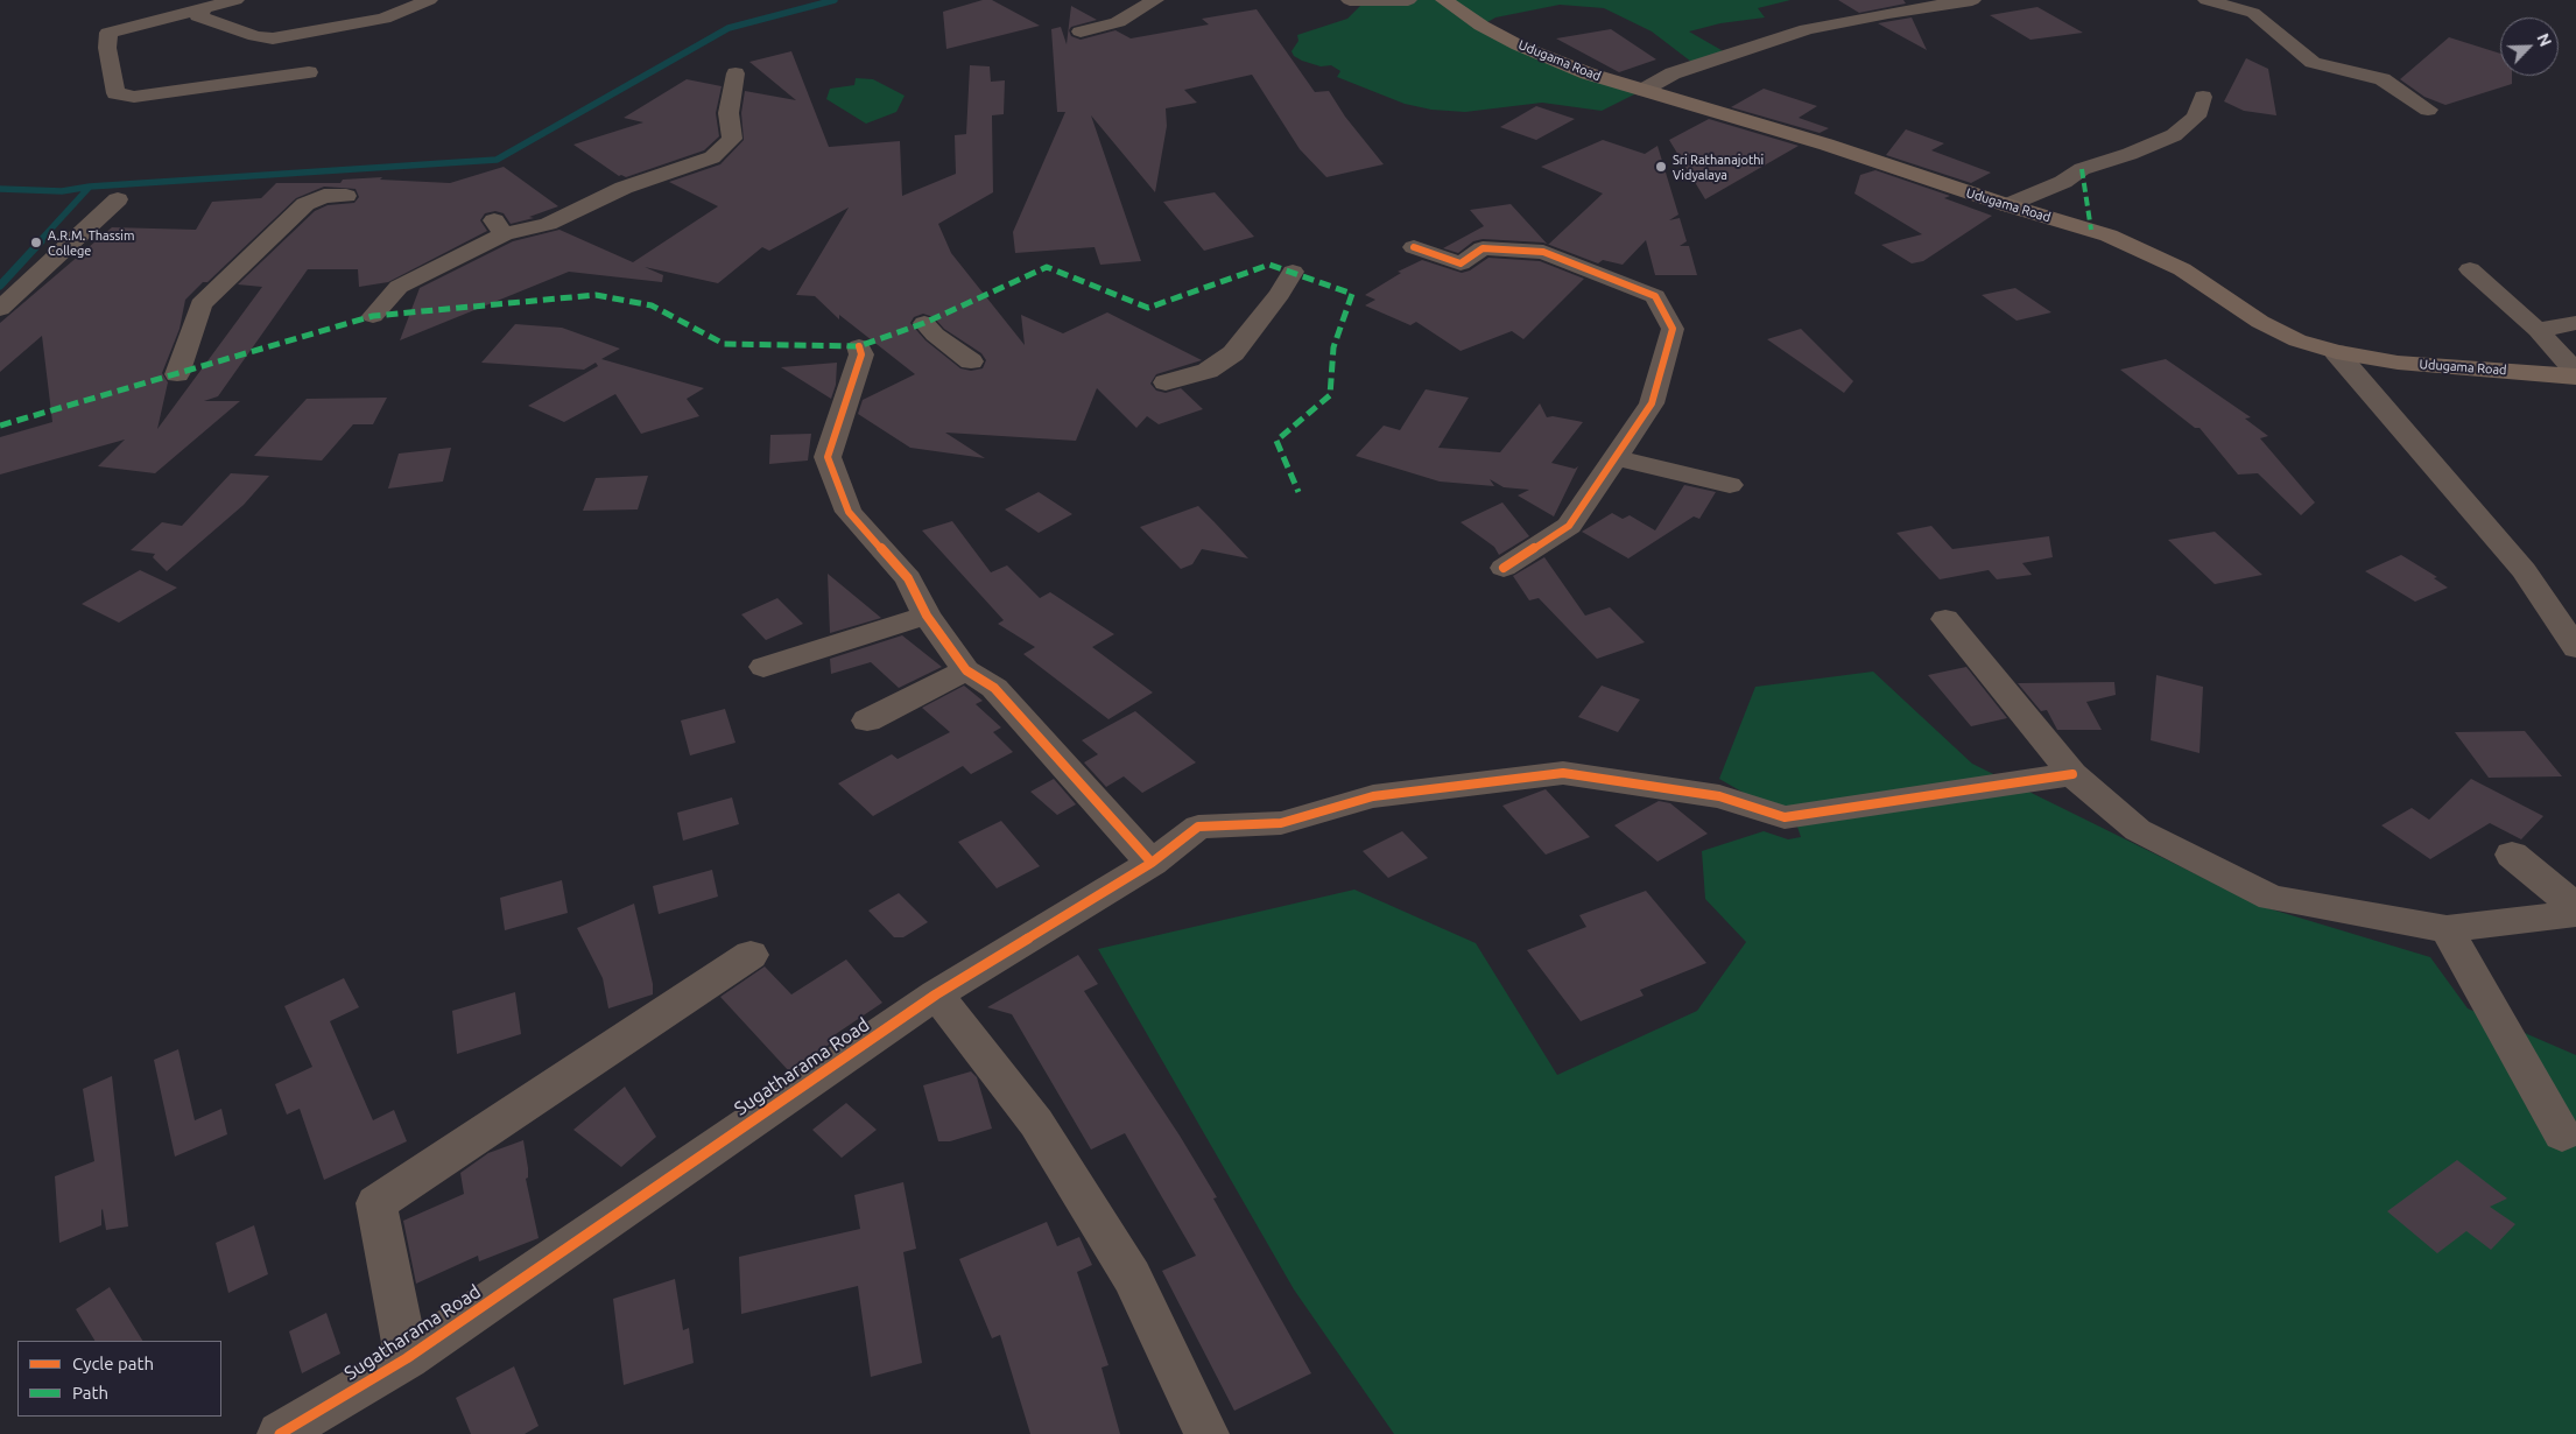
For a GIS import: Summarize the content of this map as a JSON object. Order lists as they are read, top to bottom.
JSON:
{
  "streets": {
    "main road": ["Udugama Road"],
    "street": ["Sugatharama Road"]
  },
  "places": ["Sri Rathanajothi Vidyalaya", "A.R.M. Thassim College"],
  "legend": ["Cycle path", "Path"],
  "north": "top right"
}
